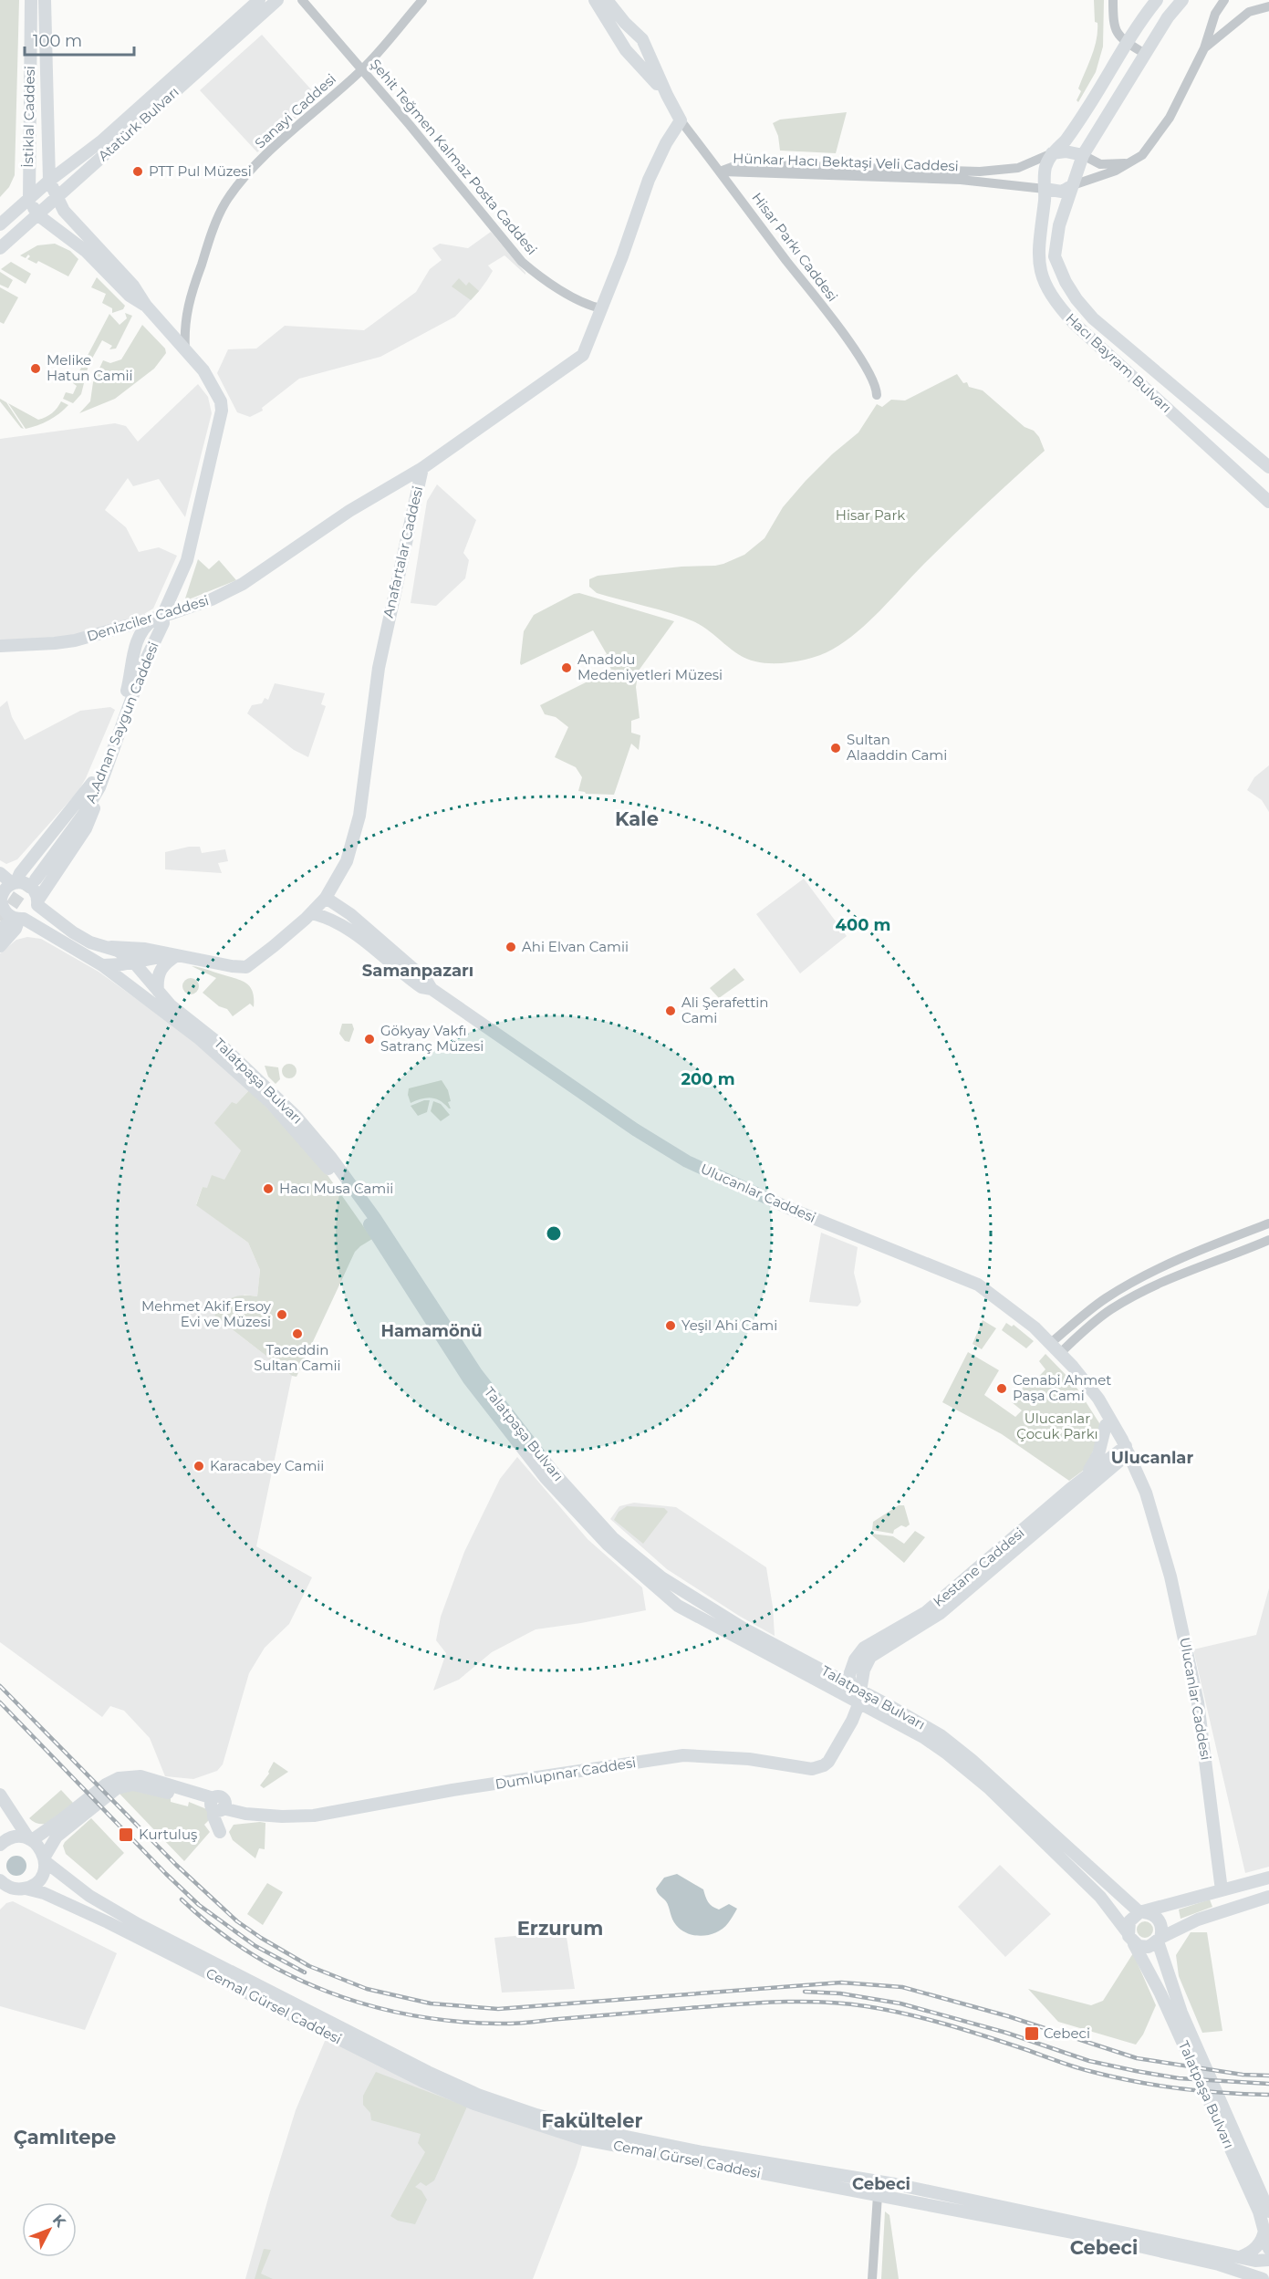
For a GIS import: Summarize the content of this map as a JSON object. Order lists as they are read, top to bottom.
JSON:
{
  "streets": {
    "main road": [
      "İstiklal Caddesi",
      "Atatürk Bulvarı",
      "Hacı Bayram Bulvarı",
      "Anafartalar Caddesi",
      "Denizciler Caddesi",
      "A.Adnan Saygun Caddesi",
      "Talatpaşa Bulvarı",
      "Ulucanlar Caddesi",
      "Kestane Caddesi",
      "Dumlupınar Caddesi",
      "Cemal Gürsel Caddesi"
    ],
    "street": [
      "Sanayi Caddesi",
      "Şehit Teğmen Kalmaz Posta Caddesi",
      "Hünkar Hacı Bektaşi Veli Caddesi",
      "Hisar Parkı Caddesi"
    ]
  },
  "crossings": [
    ["Sanayi Caddesi", "Şehit Teğmen Kalmaz Posta Caddesi"],
    ["Sanayi Caddesi", "A.Adnan Saygun Caddesi"],
    ["İstiklal Caddesi", "Atatürk Bulvarı"],
    ["İstiklal Caddesi", "A.Adnan Saygun Caddesi"],
    ["Atatürk Bulvarı", "A.Adnan Saygun Caddesi"],
    ["Şehit Teğmen Kalmaz Posta Caddesi", "Anafartalar Caddesi"],
    ["Hünkar Hacı Bektaşi Veli Caddesi", "Hisar Parkı Caddesi"],
    ["Hünkar Hacı Bektaşi Veli Caddesi", "Hacı Bayram Bulvarı"],
    ["Hisar Parkı Caddesi", "Anafartalar Caddesi"],
    ["Anafartalar Caddesi", "Denizciler Caddesi"],
    ["Anafartalar Caddesi", "Talatpaşa Bulvarı"],
    ["Denizciler Caddesi", "A.Adnan Saygun Caddesi"],
    ["Talatpaşa Bulvarı", "Kestane Caddesi"],
    ["Talatpaşa Bulvarı", "Dumlupınar Caddesi"],
    ["Ulucanlar Caddesi", "Kestane Caddesi"],
    ["Kestane Caddesi", "Dumlupınar Caddesi"],
    ["Dumlupınar Caddesi", "Cemal Gürsel Caddesi"]
  ],
  "districts": [
    "Kale",
    "Samanpazarı",
    "Hamamönü",
    "Ulucanlar",
    "Erzurum",
    "Fakülteler",
    "Çamlıtepe",
    "Cebeci",
    "Cebeci"
  ],
  "parks": ["Hisar Park", "Ulucanlar Çocuk Parkı"],
  "places": {
    "other": [
      "PTT Pul Müzesi",
      "Melike Hatun Camii",
      "Anadolu Medeniyetleri Müzesi",
      "Sultan Alaaddin Cami",
      "Ahi Elvan Camii",
      "Ali Şerafettin Cami",
      "Gökyay Vakfı Satranç Müzesi",
      "Hacı Musa Camii",
      "Mehmet Akif Ersoy Evi ve Müzesi",
      "Yeşil Ahi Cami",
      "Taceddin Sultan Camii",
      "Cenabi Ahmet Paşa Cami",
      "Karacabey Camii"
    ],
    "transit": ["Kurtuluş", "Cebeci"]
  },
  "scale_bar": "100 m",
  "north": "top right",
  "rings": ["400 m", "200 m"]
}
